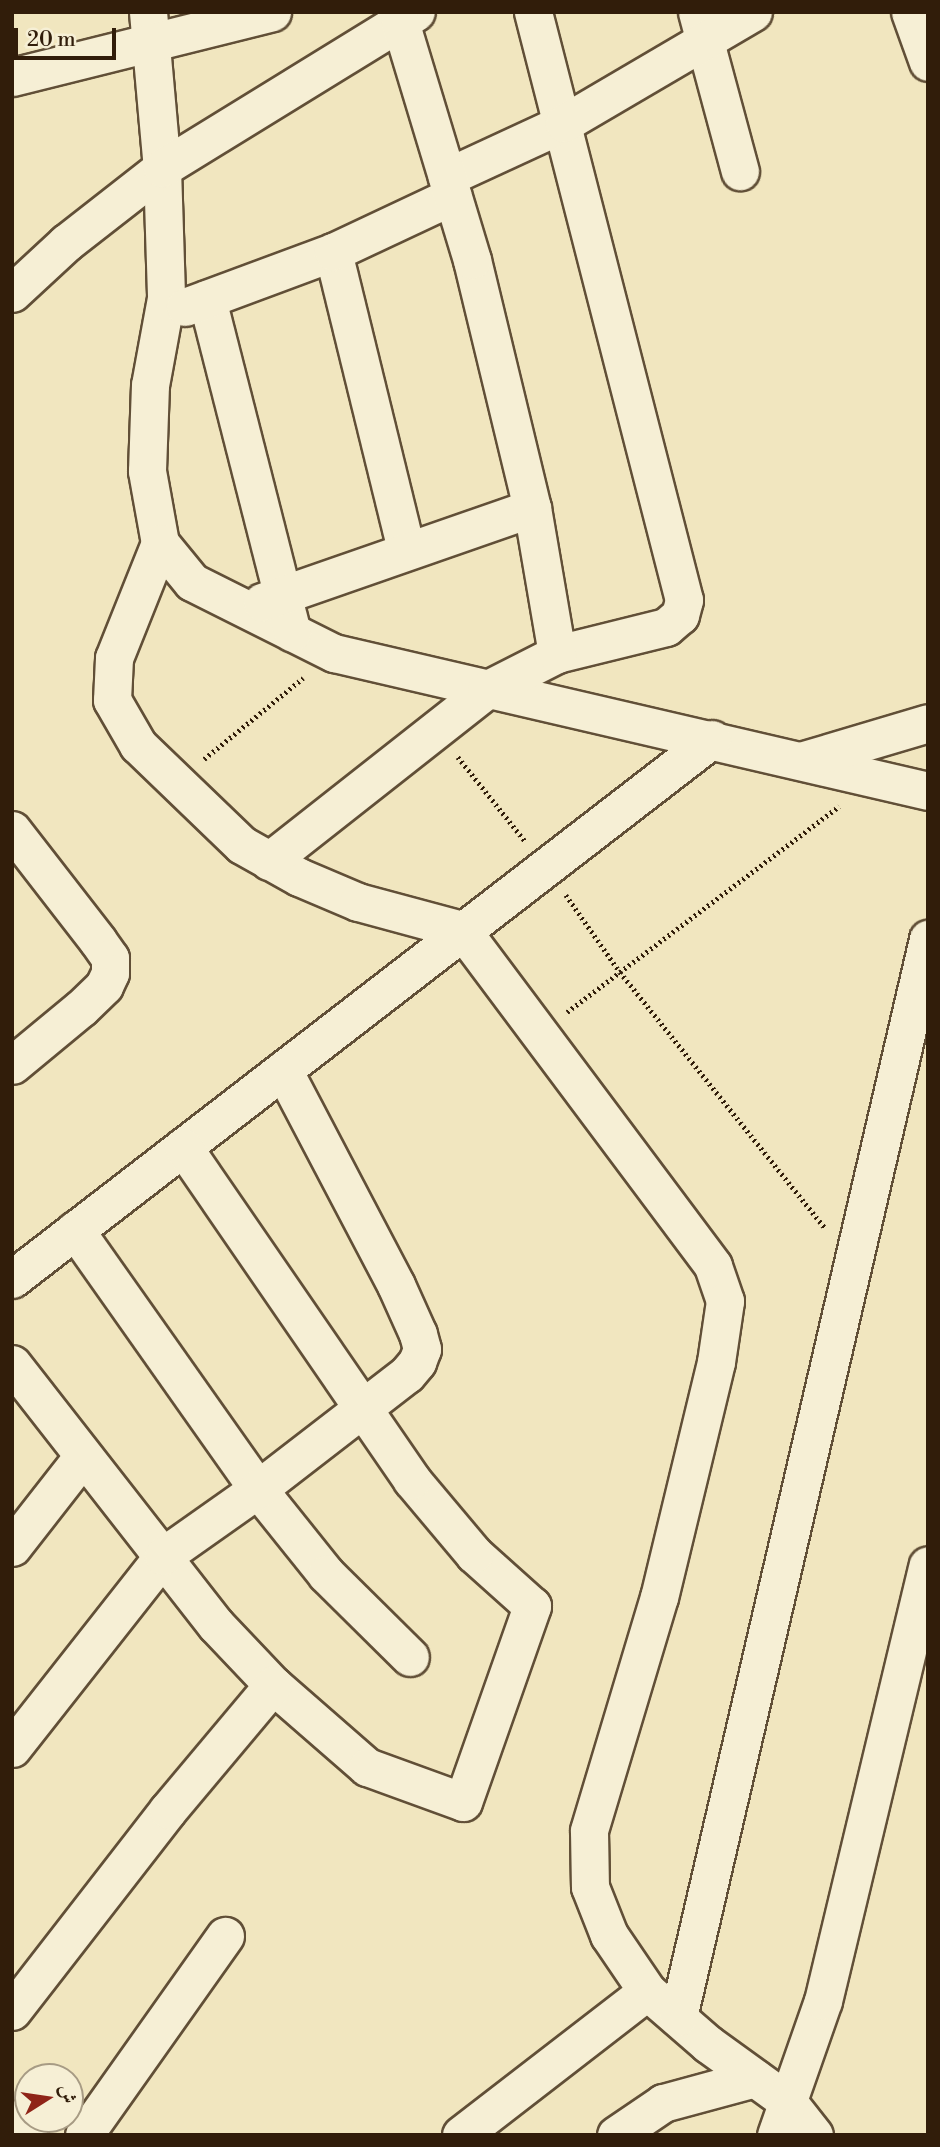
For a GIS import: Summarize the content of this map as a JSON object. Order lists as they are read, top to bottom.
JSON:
{
  "scale_bar": "20 m",
  "north": "right"
}
